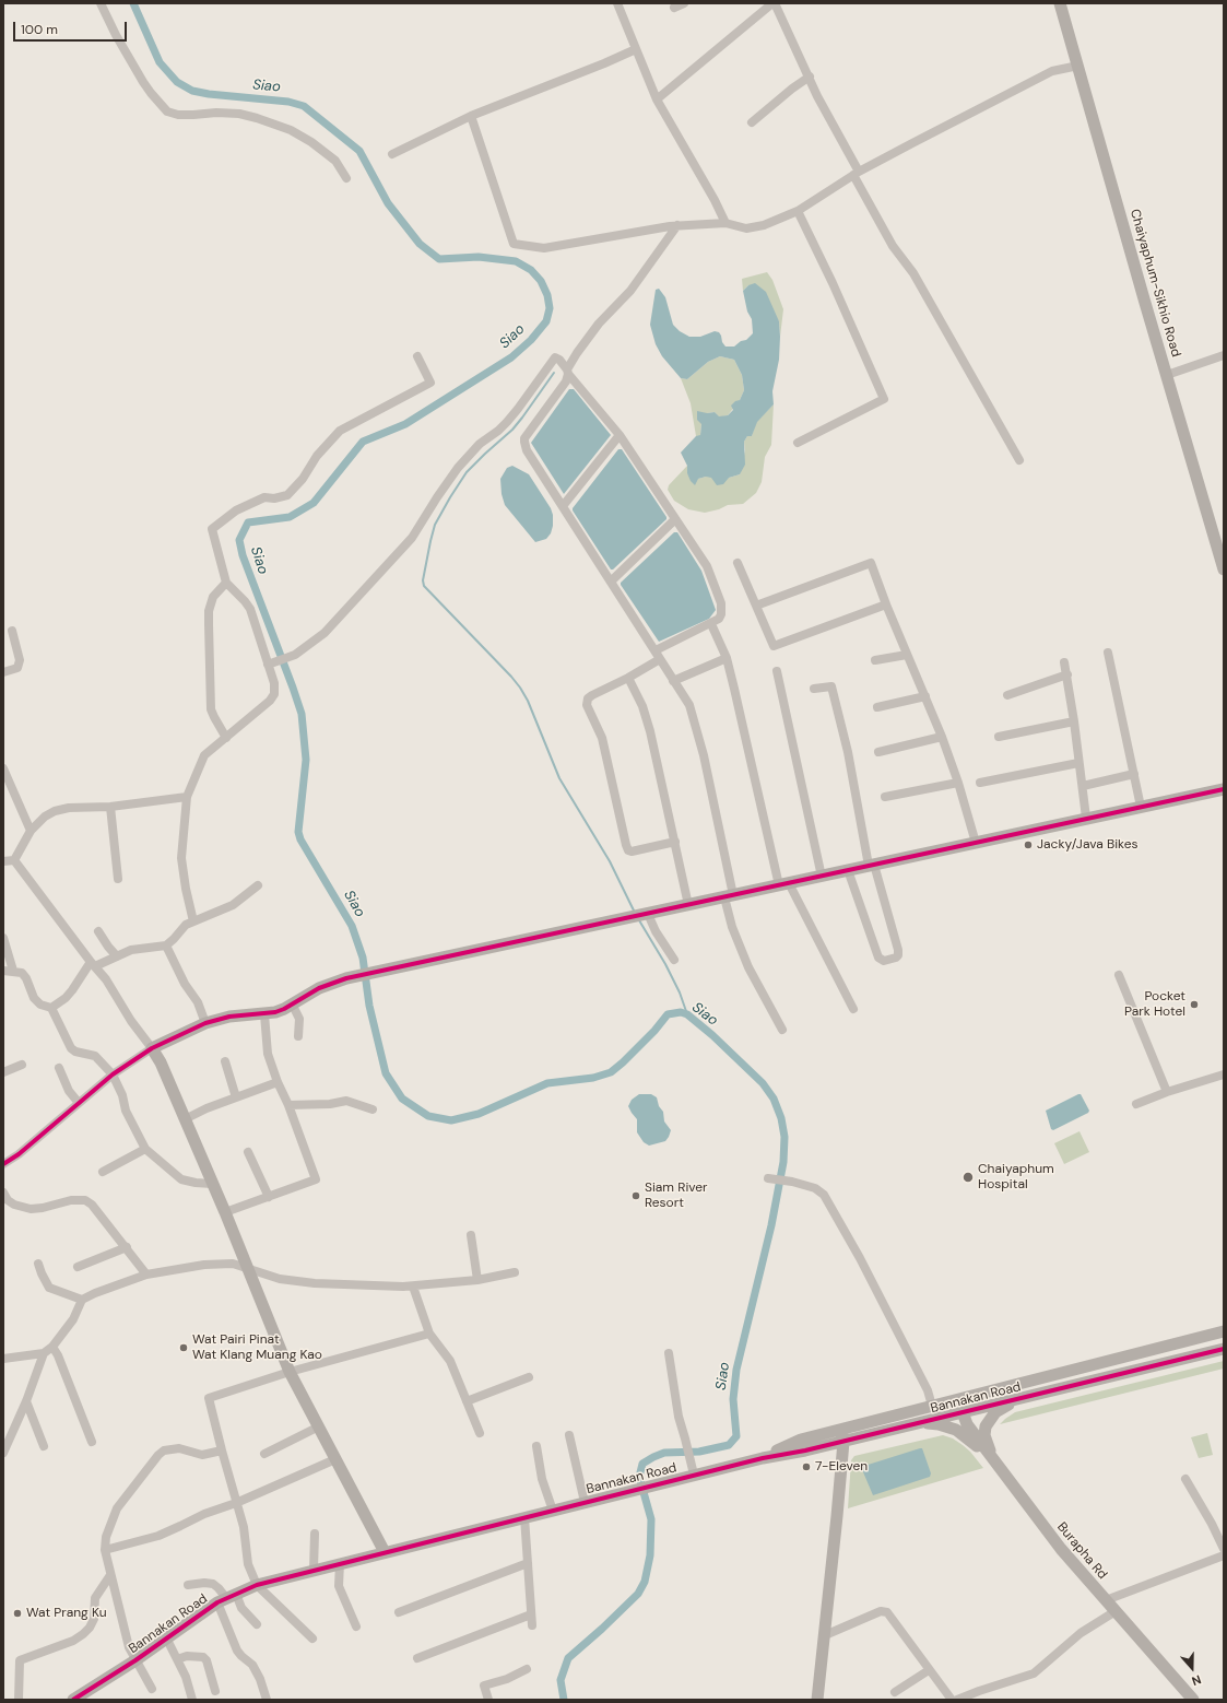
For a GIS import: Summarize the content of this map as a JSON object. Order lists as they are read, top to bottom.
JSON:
{
  "streets": {
    "street": ["Chaiyaphum-Sikhio Road", "Bannakan Road", "Burapha Rd"]
  },
  "crossings": [
    ["Bannakan Road", "Burapha Rd"]
  ],
  "water": ["Siao"],
  "places": [
    "Jacky/Java Bikes",
    "Pocket Park Hotel",
    "Chaiyaphum Hospital",
    "Siam River Resort",
    "Wat Pairi Pinat Wat Klang Muang Kao",
    "7-Eleven",
    "Wat Prang Ku"
  ],
  "scale_bar": "100 m",
  "north": "bottom"
}
